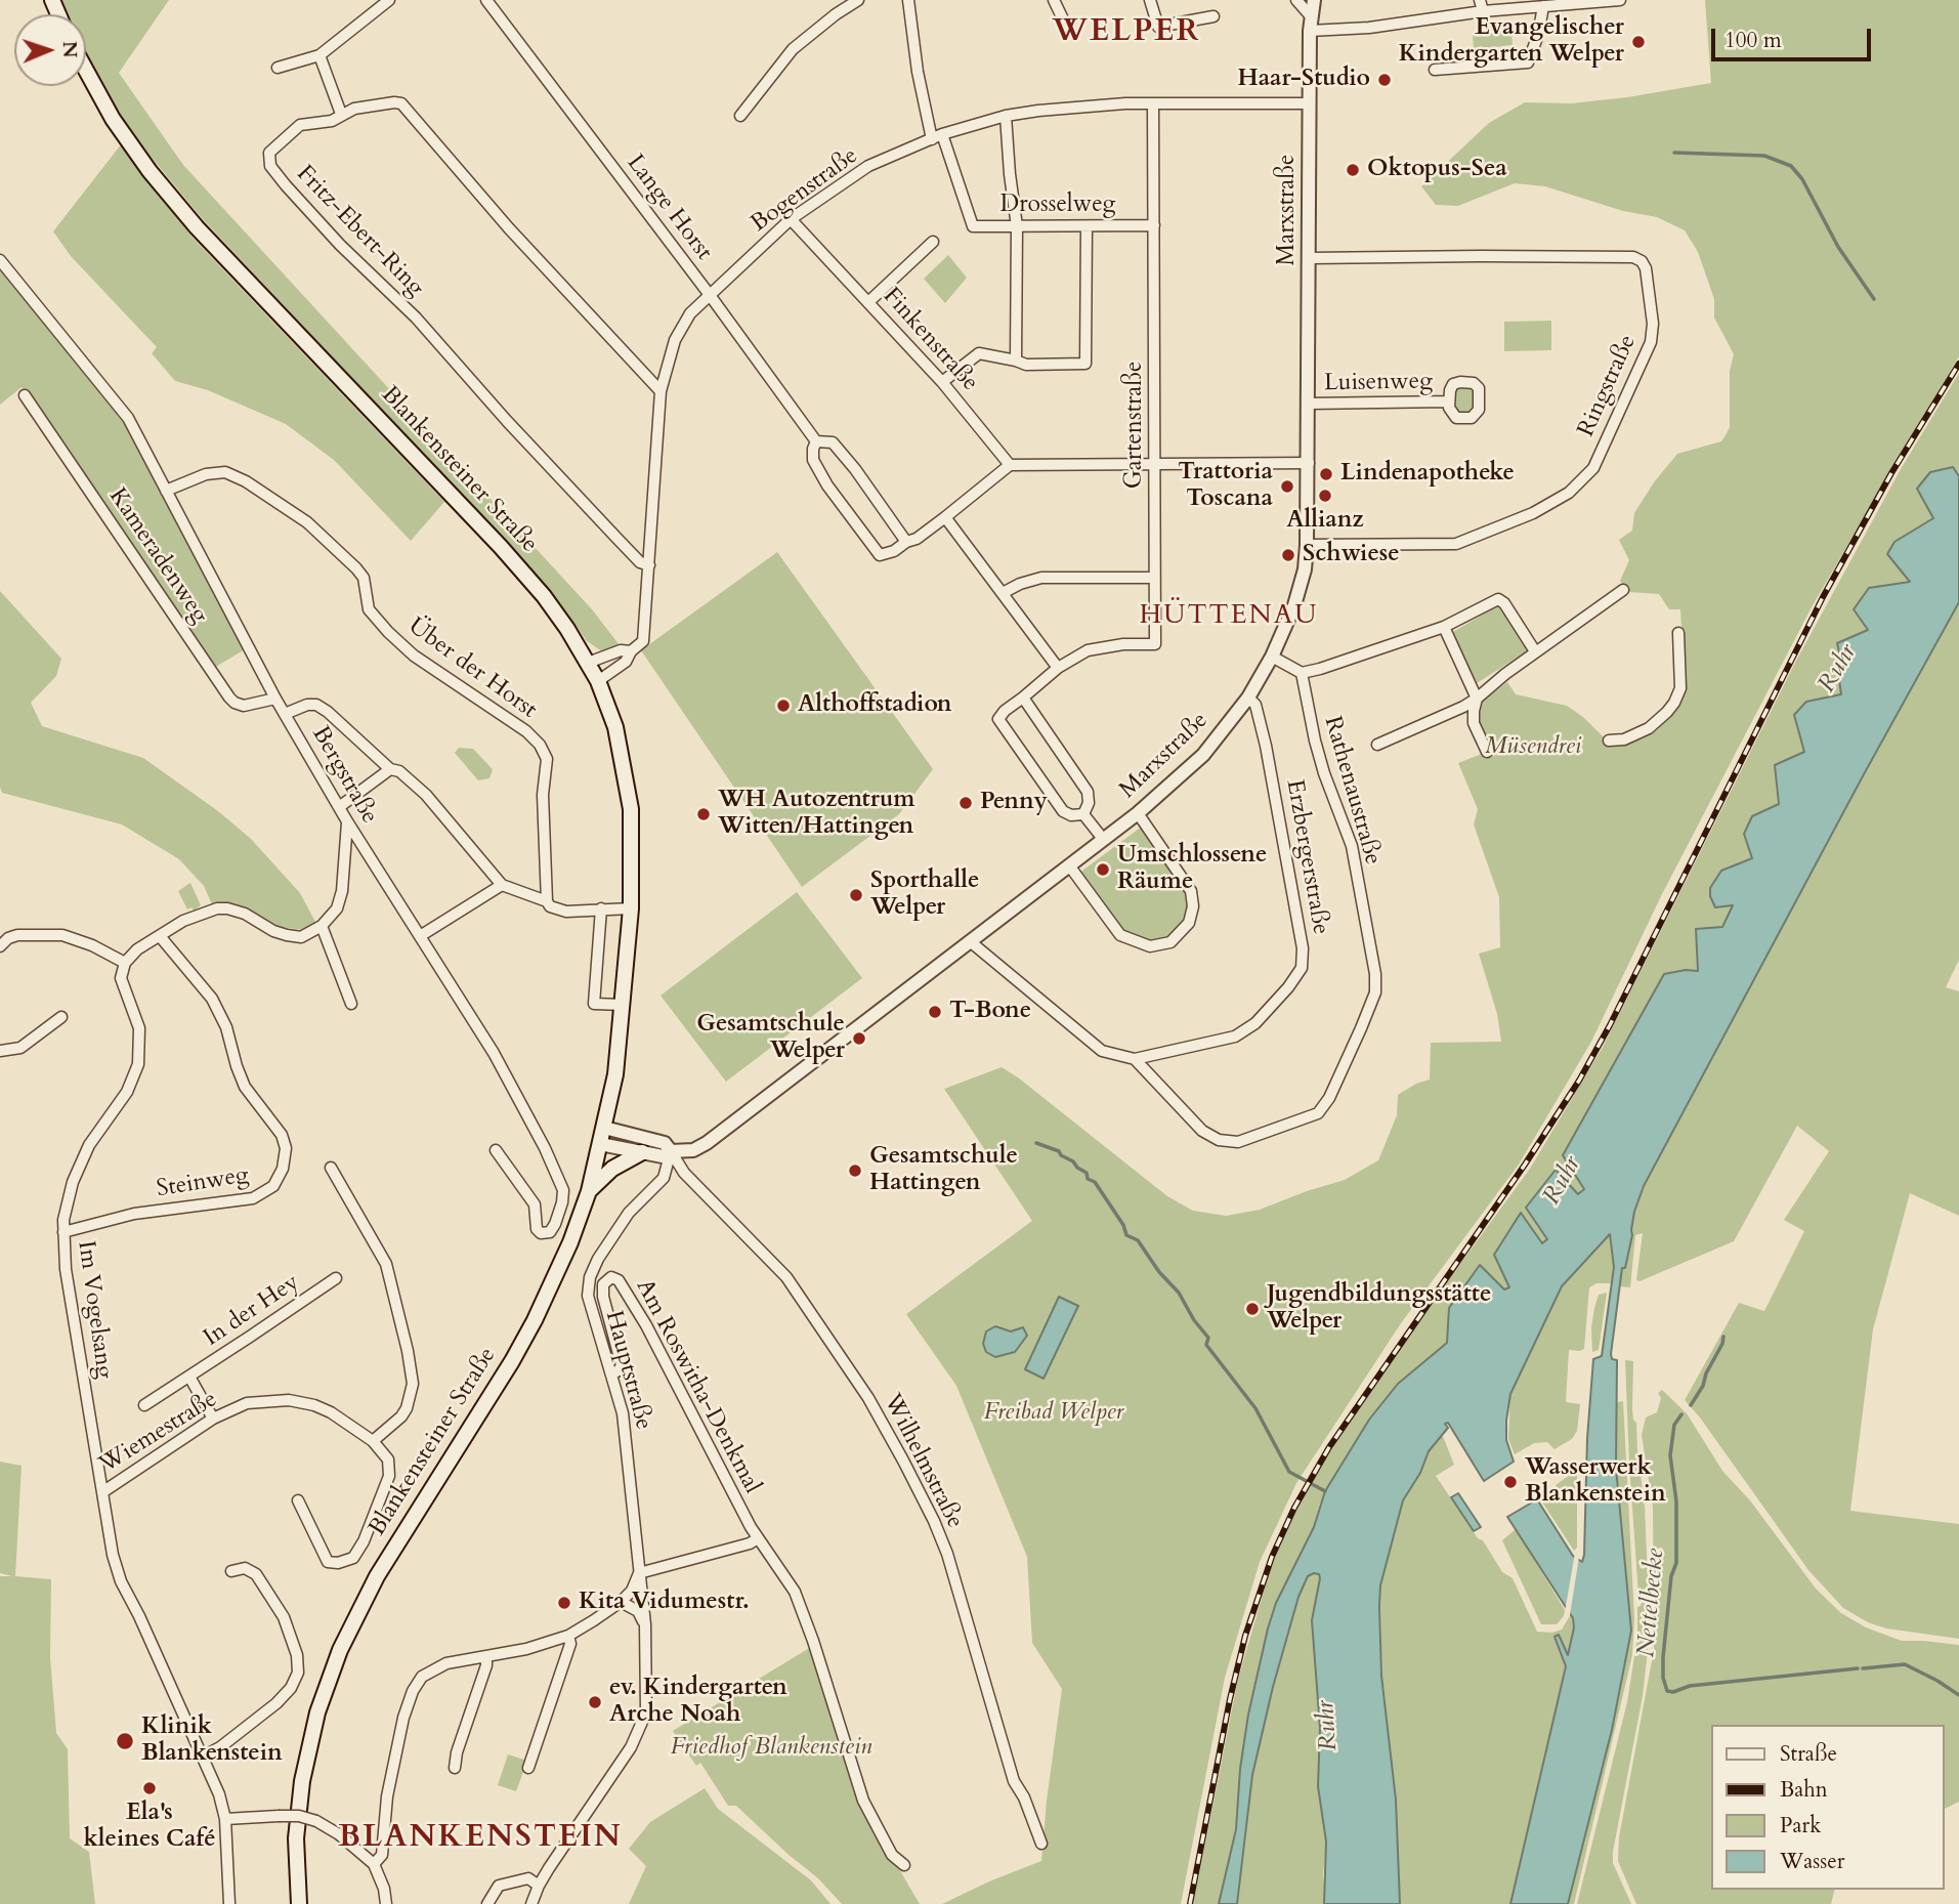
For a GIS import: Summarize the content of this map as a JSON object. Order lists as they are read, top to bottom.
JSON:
{
  "streets": {
    "main road": ["Blankensteiner Straße"],
    "street": [
      "Bogenstraße",
      "Drosselweg",
      "Lange Horst",
      "Marxstraße",
      "Fritz-Ebert-Ring",
      "Finkenstraße",
      "Luisenweg",
      "Ringstraße",
      "Gartenstraße",
      "Kameradenweg",
      "Über der Horst",
      "Bergstraße",
      "Rathenaustraße",
      "Erzbergerstraße",
      "Steinweg",
      "Im Vogelsang",
      "In der Hey",
      "Hauptstraße",
      "Am Roswitha-Denkmal",
      "Wiemestraße",
      "Wilhelmstraße"
    ]
  },
  "crossings": [
    ["Bogenstraße", "Drosselweg"],
    ["Bogenstraße", "Lange Horst"],
    ["Bogenstraße", "Marxstraße"],
    ["Bogenstraße", "Fritz-Ebert-Ring"],
    ["Bogenstraße", "Finkenstraße"],
    ["Bogenstraße", "Gartenstraße"],
    ["Bogenstraße", "Blankensteiner Straße"],
    ["Drosselweg", "Gartenstraße"],
    ["Lange Horst", "Finkenstraße"],
    ["Marxstraße", "Luisenweg"],
    ["Marxstraße", "Ringstraße"],
    ["Marxstraße", "Blankensteiner Straße"],
    ["Marxstraße", "Erzbergerstraße"],
    ["Marxstraße", "Hauptstraße"],
    ["Marxstraße", "Wilhelmstraße"],
    ["Kameradenweg", "Bergstraße"],
    ["Über der Horst", "Bergstraße"],
    ["Rathenaustraße", "Erzbergerstraße"],
    ["Steinweg", "Im Vogelsang"],
    ["Im Vogelsang", "Wiemestraße"],
    ["In der Hey", "Wiemestraße"],
    ["Hauptstraße", "Am Roswitha-Denkmal"],
    ["Hauptstraße", "Wilhelmstraße"]
  ],
  "districts": ["WELPER", "HÜTTENAU", "BLANKENSTEIN"],
  "water": ["Ruhr", "Nettelbecke"],
  "parks": ["Müsendrei", "Freibad Welper", "Friedhof Blankenstein"],
  "places": [
    "Evangelischer Kindergarten Welper",
    "Haar-Studio",
    "Oktopus-Sea",
    "Lindenapotheke",
    "Trattoria Toscana",
    "Allianz",
    "Schwiese",
    "Althoffstadion",
    "Penny",
    "WH Autozentrum Witten/Hattingen",
    "Umschlossene Räume",
    "Sporthalle Welper",
    "T-Bone",
    "Gesamtschule Welper",
    "Gesamtschule Hattingen",
    "Jugendbildungsstätte Welper",
    "Wasserwerk Blankenstein",
    "Kita Vidumestr.",
    "ev. Kindergarten Arche Noah",
    "Klinik Blankenstein",
    "Ela's kleines Café"
  ],
  "legend": [
    "Straße",
    "Bahn",
    "Park",
    "Wasser"
  ],
  "scale_bar": "100 m",
  "north": "right"
}
